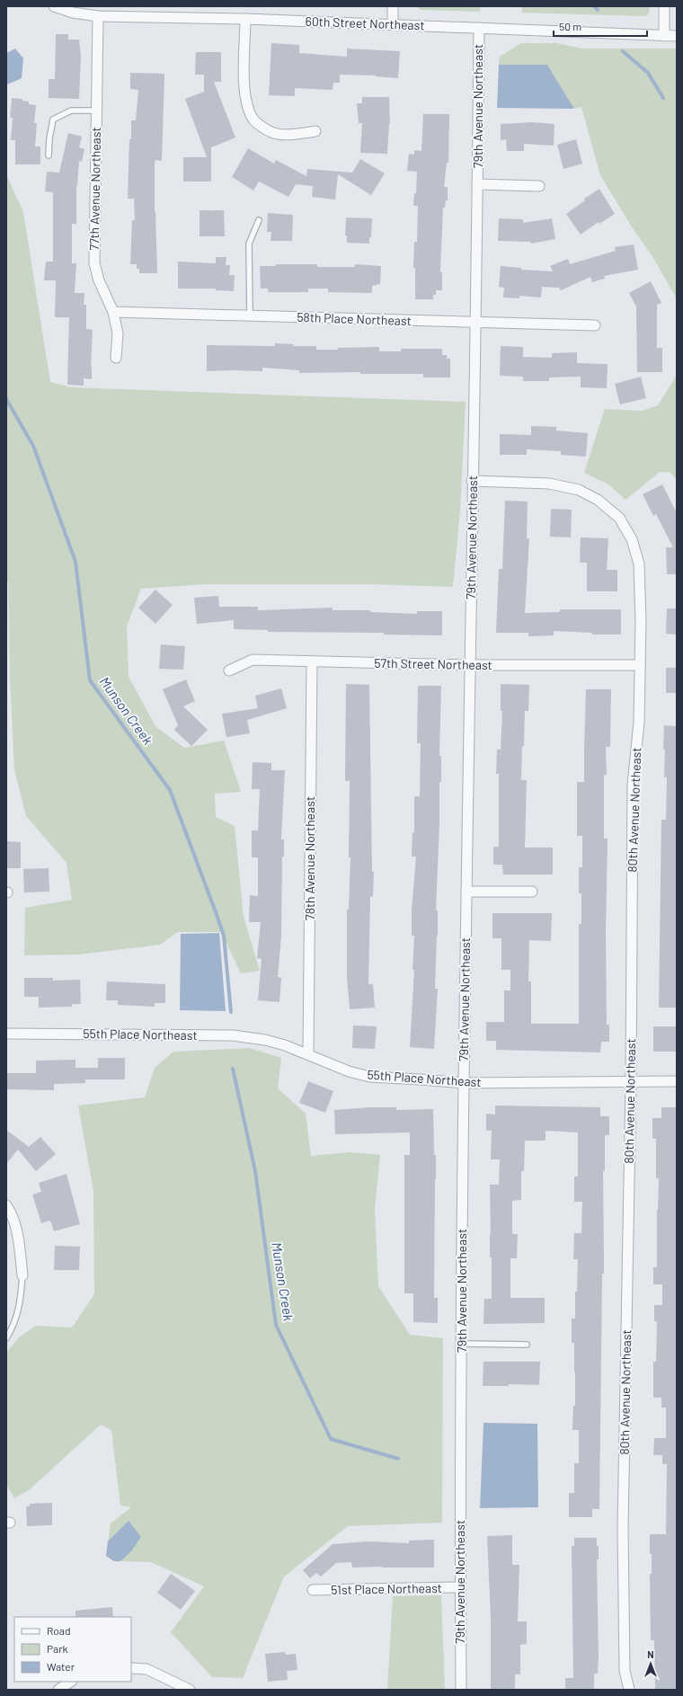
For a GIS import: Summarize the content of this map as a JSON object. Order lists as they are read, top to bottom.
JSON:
{
  "streets": {
    "street": [
      "60th Street Northeast",
      "79th Avenue Northeast",
      "77th Avenue Northeast",
      "58th Place Northeast",
      "57th Street Northeast",
      "80th Avenue Northeast",
      "78th Avenue Northeast",
      "55th Place Northeast",
      "51st Place Northeast"
    ]
  },
  "crossings": [
    ["60th Street Northeast", "79th Avenue Northeast"],
    ["60th Street Northeast", "77th Avenue Northeast"],
    ["79th Avenue Northeast", "58th Place Northeast"],
    ["79th Avenue Northeast", "57th Street Northeast"],
    ["79th Avenue Northeast", "80th Avenue Northeast"],
    ["79th Avenue Northeast", "55th Place Northeast"],
    ["79th Avenue Northeast", "51st Place Northeast"],
    ["77th Avenue Northeast", "58th Place Northeast"],
    ["57th Street Northeast", "80th Avenue Northeast"],
    ["57th Street Northeast", "78th Avenue Northeast"],
    ["80th Avenue Northeast", "55th Place Northeast"],
    ["78th Avenue Northeast", "55th Place Northeast"]
  ],
  "water": ["Munson Creek"],
  "legend": ["Road", "Park", "Water"],
  "scale_bar": "50 m",
  "north": "top"
}
